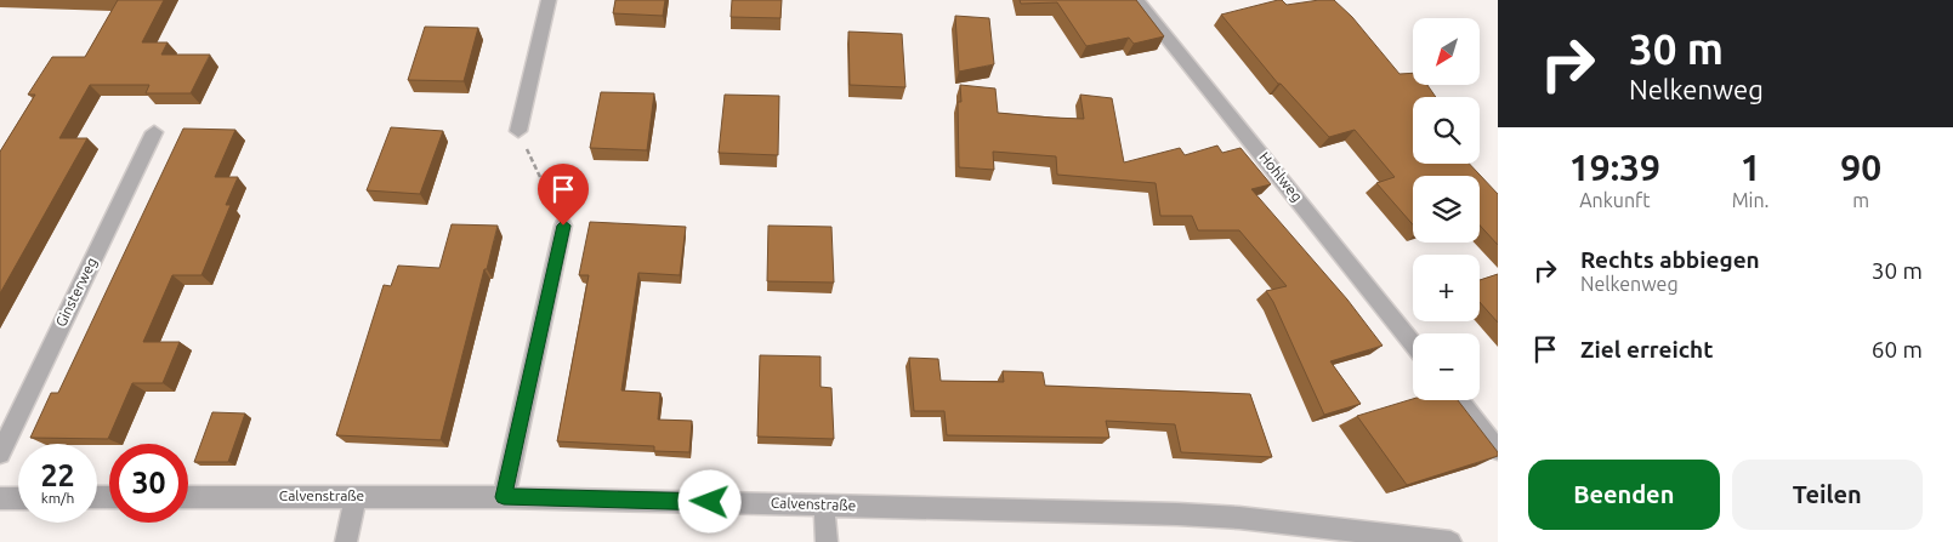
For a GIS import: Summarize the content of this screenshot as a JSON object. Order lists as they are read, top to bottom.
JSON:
{
  "streets": {
    "street": ["Hohlweg", "Ginsterweg", "Calvenstraße"]
  },
  "north": "bottom left",
  "page": {
    "turn": ["30 m", "Nelkenweg"],
    "map_buttons": ["+", "−"],
    "eta": [
      "19:39",
      "Ankunft",
      "1",
      "Min.",
      "90",
      "m"
    ],
    "list": [
      {
        "name": "Rechts abbiegen",
        "note": "Nelkenweg",
        "value": "30 m"
      },
      {
        "name": "Ziel erreicht",
        "value": "60 m"
      }
    ],
    "speed": "22 km/h",
    "limit": "30",
    "buttons": ["Beenden", "Teilen"]
  }
}
